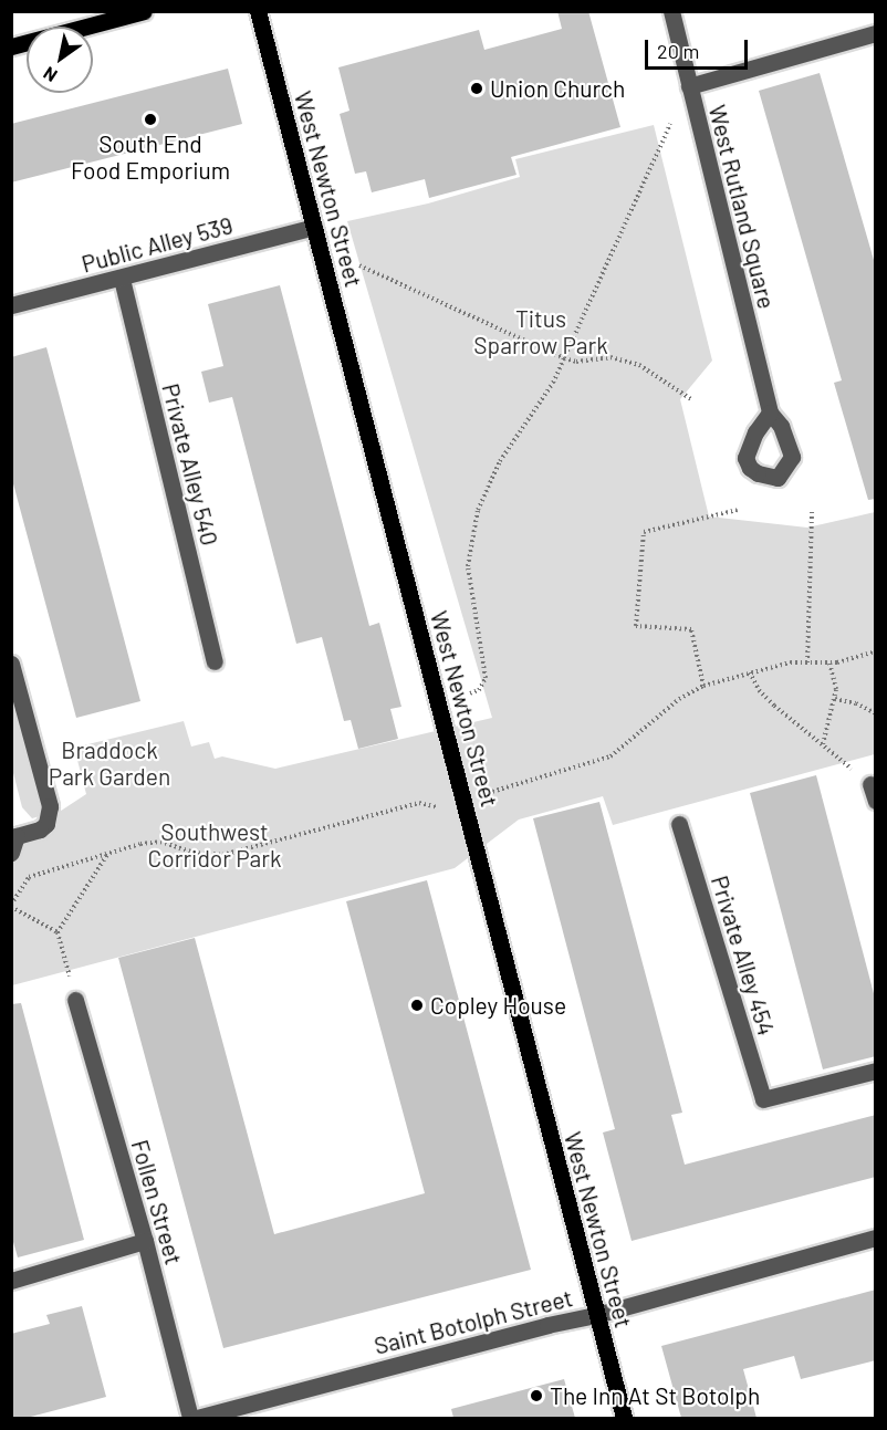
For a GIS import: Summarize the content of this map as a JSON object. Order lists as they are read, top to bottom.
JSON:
{
  "streets": {
    "main road": ["West Newton Street"],
    "street": [
      "West Rutland Square",
      "Public Alley 539",
      "Private Alley 540",
      "Private Alley 454",
      "Follen Street",
      "Saint Botolph Street"
    ]
  },
  "crossings": [
    ["West Newton Street", "Public Alley 539"],
    ["West Newton Street", "Saint Botolph Street"],
    ["Public Alley 539", "Private Alley 540"]
  ],
  "parks": ["Titus Sparrow Park", "Braddock Park Garden", "Southwest Corridor Park"],
  "places": [
    "Union Church",
    "South End Food Emporium",
    "Copley House",
    "The Inn At St Botolph"
  ],
  "scale_bar": "20 m",
  "north": "bottom left"
}
